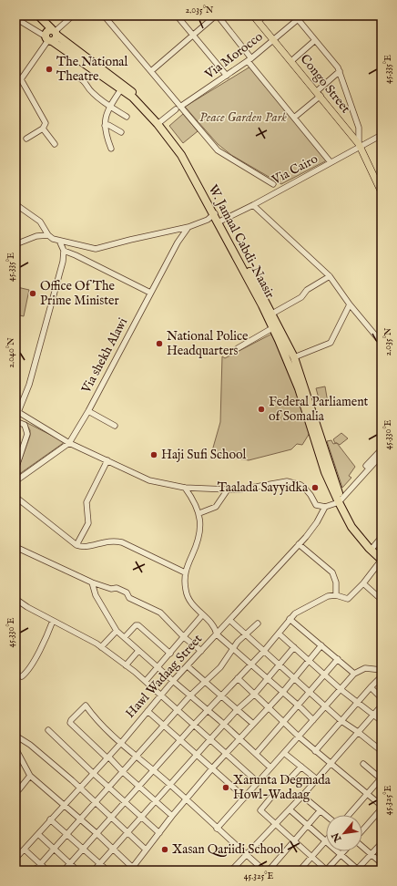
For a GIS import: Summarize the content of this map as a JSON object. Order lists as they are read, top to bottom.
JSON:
{
  "streets": {
    "highway": ["W. Jamaal Cabdi-Naasir"],
    "main road": ["Congo Street"],
    "street": [
      "Via Morocco",
      "Via Cairo",
      "Via shekh Alawi",
      "Hawl Wadaag Street"
    ]
  },
  "crossings": [
    ["Via Morocco", "Congo Street"],
    ["Via Morocco", "W. Jamaal Cabdi-Naasir"],
    ["Congo Street", "Via Cairo"],
    ["Via Cairo", "W. Jamaal Cabdi-Naasir"],
    ["Via Cairo", "Via shekh Alawi"]
  ],
  "parks": ["Peace Garden Park"],
  "places": [
    "The National Theatre",
    "Office Of The Prime Minister",
    "National Police Headquarters",
    "Federal Parliament of Somalia",
    "Haji Sufi School",
    "Taalada Sayyidka",
    "Xarunta Degmada Howl-Wadaag",
    "Xasan Qariidi School"
  ],
  "north": "bottom left",
  "coordinates": [
    "2.035°N",
    "45.335°E",
    "2.040°N",
    "45.330°E",
    "45.325°E"
  ]
}
